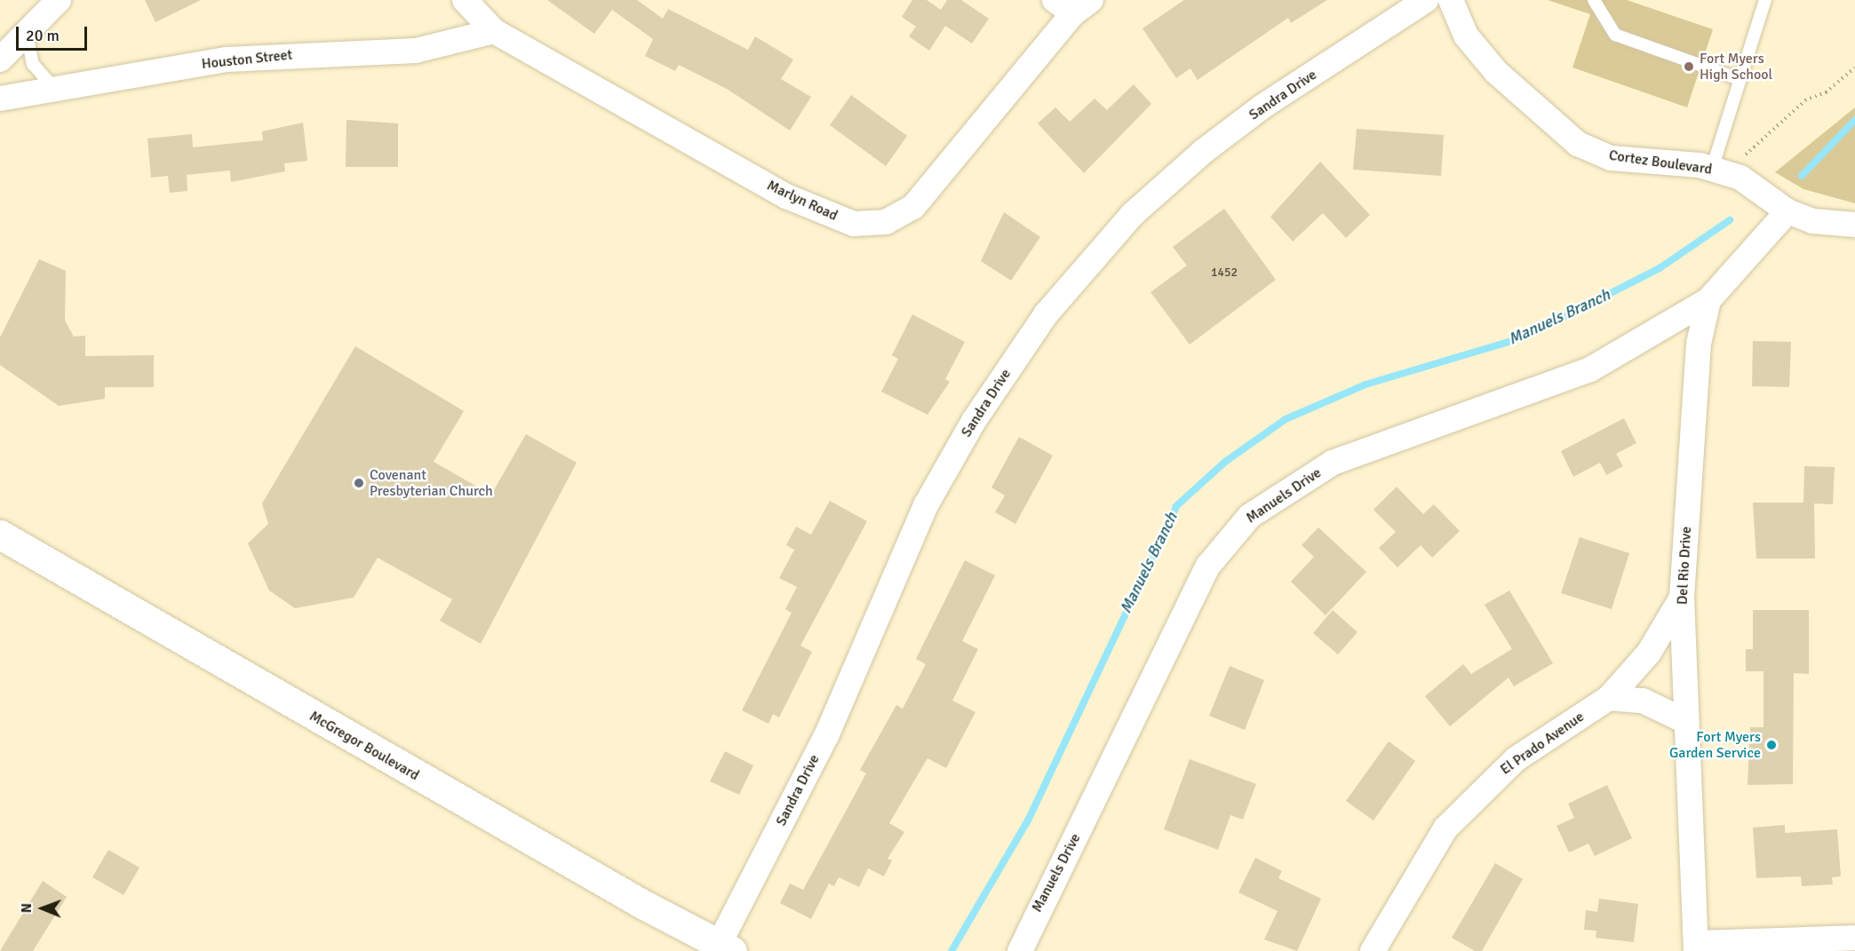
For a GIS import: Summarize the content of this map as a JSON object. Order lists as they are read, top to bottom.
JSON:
{
  "streets": {
    "main road": ["McGregor Boulevard"],
    "street": [
      "Houston Street",
      "Sandra Drive",
      "Cortez Boulevard",
      "Marlyn Road",
      "Manuels Drive",
      "Del Rio Drive",
      "El Prado Avenue"
    ]
  },
  "crossings": [
    ["Houston Street", "Marlyn Road"],
    ["Sandra Drive", "Cortez Boulevard"],
    ["Sandra Drive", "McGregor Boulevard"],
    ["Manuels Drive", "Del Rio Drive"],
    ["Del Rio Drive", "El Prado Avenue"]
  ],
  "water": ["Manuels Branch"],
  "places": ["Fort Myers High School", "Covenant Presbyterian Church", "Fort Myers Garden Service"],
  "house_numbers": ["1452"],
  "scale_bar": "20 m",
  "north": "left"
}
